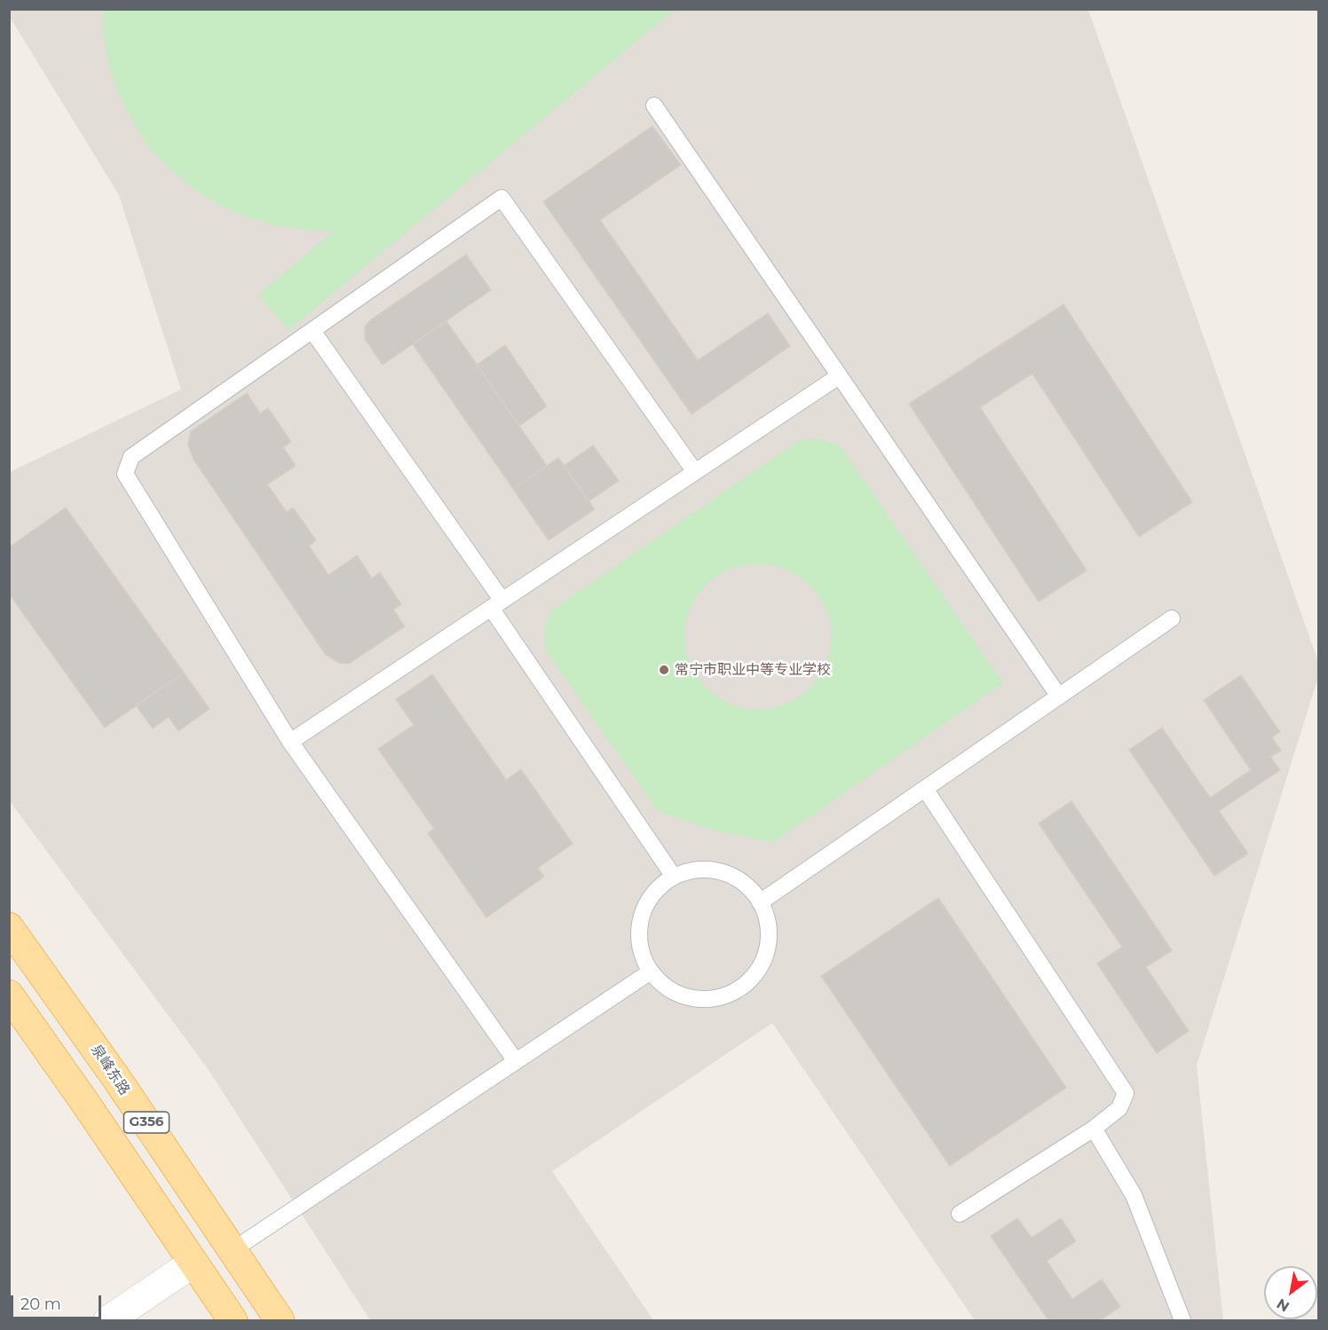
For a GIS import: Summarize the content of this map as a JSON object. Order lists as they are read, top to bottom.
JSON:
{
  "streets": {
    "highway": ["泉峰东路", "G356"]
  },
  "places": ["常宁市职业中等专业学校"],
  "scale_bar": "20 m",
  "north": "bottom left"
}
